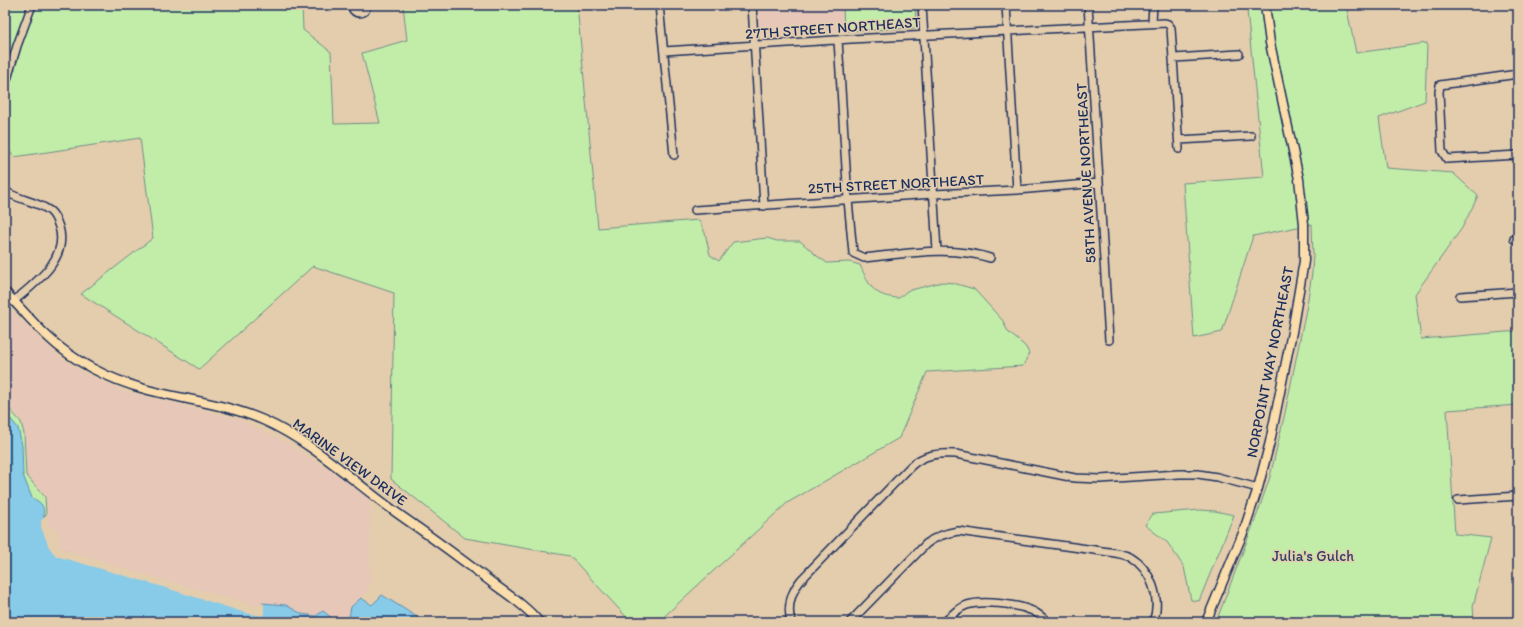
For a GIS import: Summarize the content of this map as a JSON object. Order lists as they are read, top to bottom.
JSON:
{
  "streets": {
    "main road": ["NORPOINT WAY NORTHEAST", "MARINE VIEW DRIVE"],
    "street": ["27TH STREET NORTHEAST", "58TH AVENUE NORTHEAST", "25TH STREET NORTHEAST"]
  },
  "crossings": [
    ["27TH STREET NORTHEAST", "58TH AVENUE NORTHEAST"],
    ["58TH AVENUE NORTHEAST", "25TH STREET NORTHEAST"]
  ],
  "parks": ["Julia's Gulch"]
}
